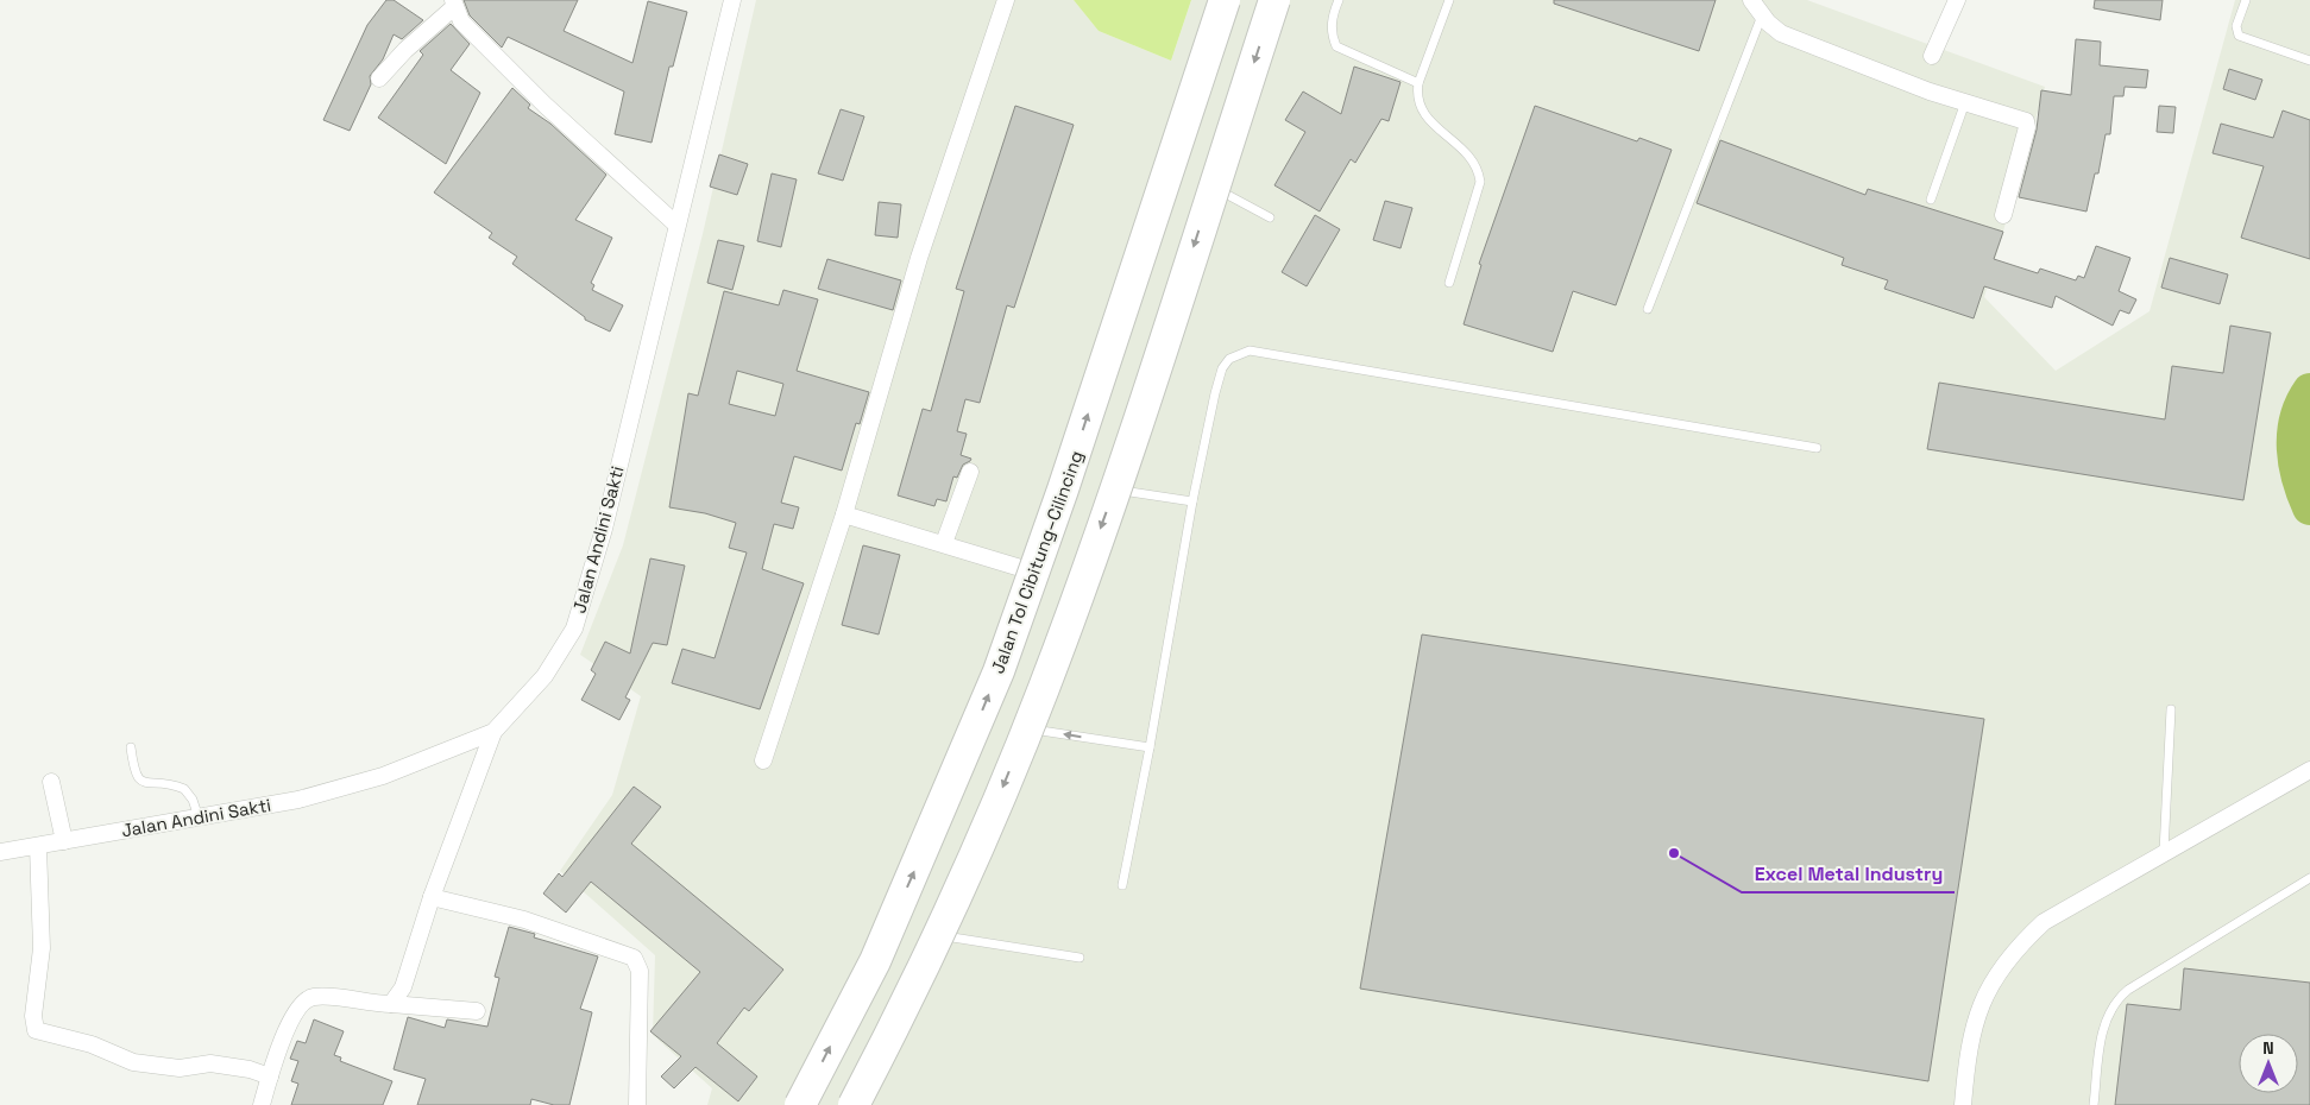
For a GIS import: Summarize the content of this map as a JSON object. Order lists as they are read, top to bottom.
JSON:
{
  "streets": {
    "highway": ["Jalan Tol Cibitung–Cilincing"],
    "street": ["Jalan Andini Sakti"]
  },
  "places": ["Excel Metal Industry"],
  "north": "top"
}
